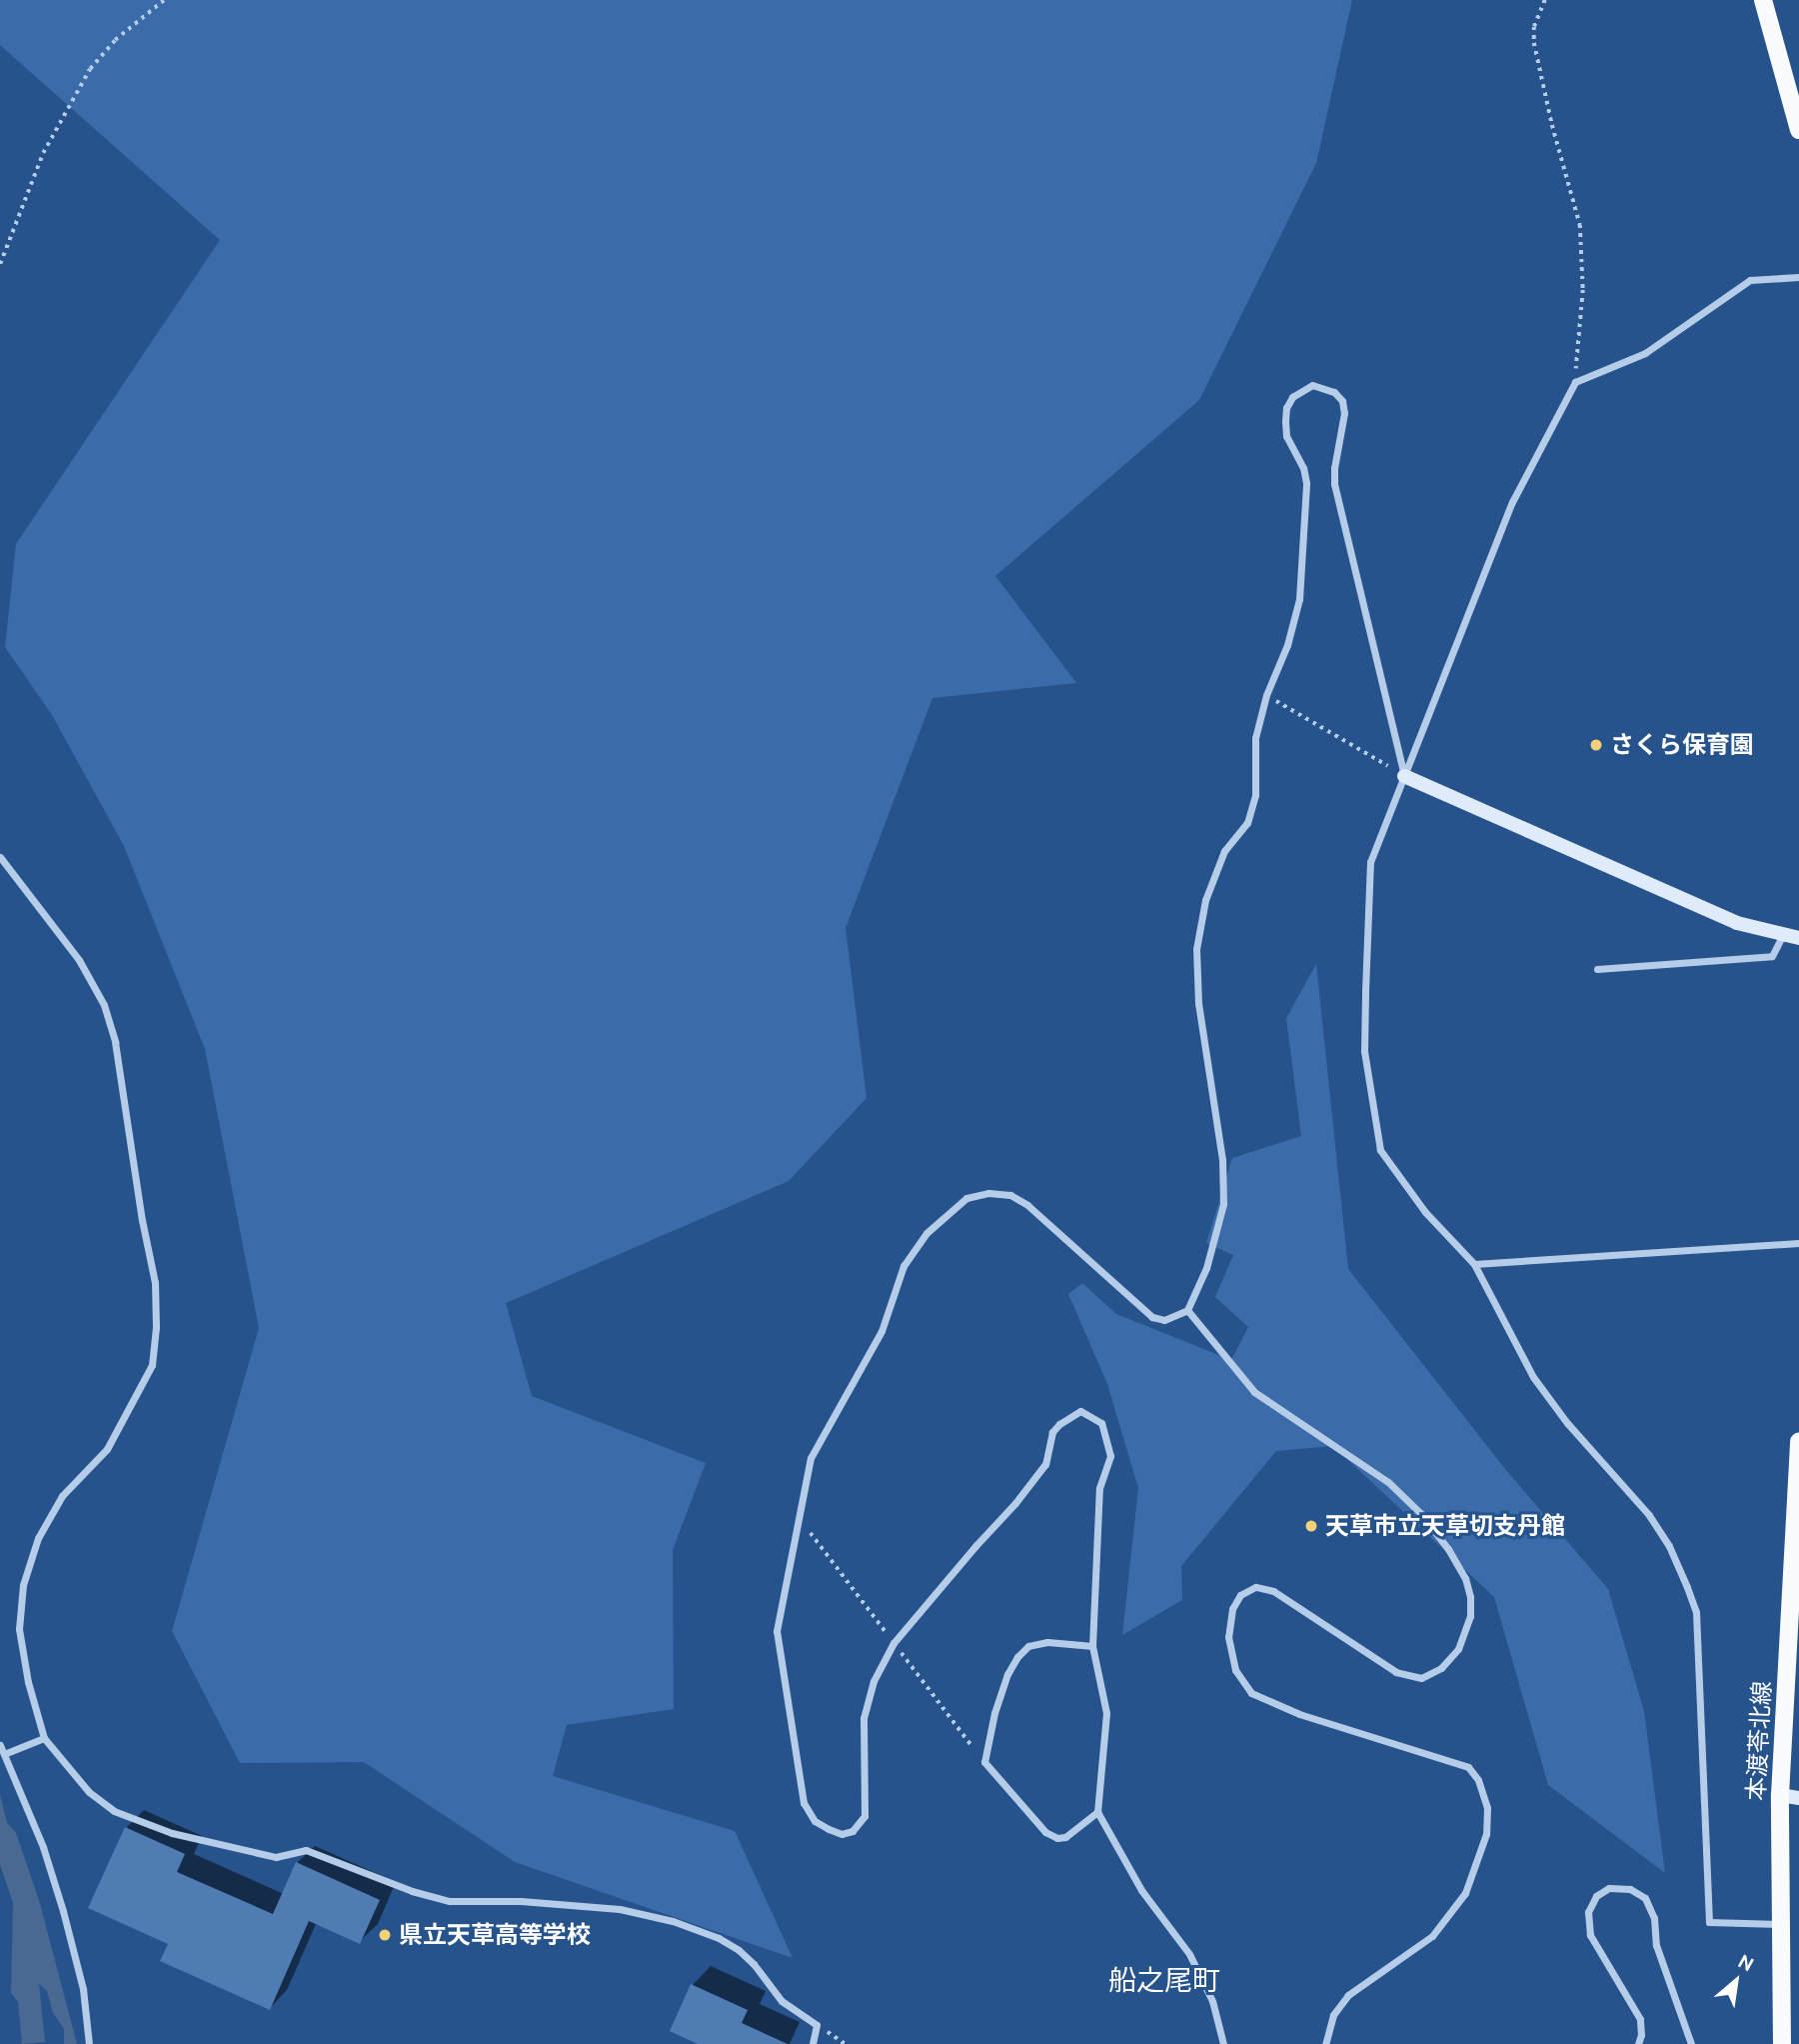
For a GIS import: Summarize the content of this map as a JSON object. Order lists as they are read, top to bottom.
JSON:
{
  "streets": {
    "main road": ["本渡苓北線"]
  },
  "districts": ["船之尾町"],
  "places": ["さくら保育園", "天草市立天草切支丹館", "県立天草高等学校"],
  "north": "top right"
}
